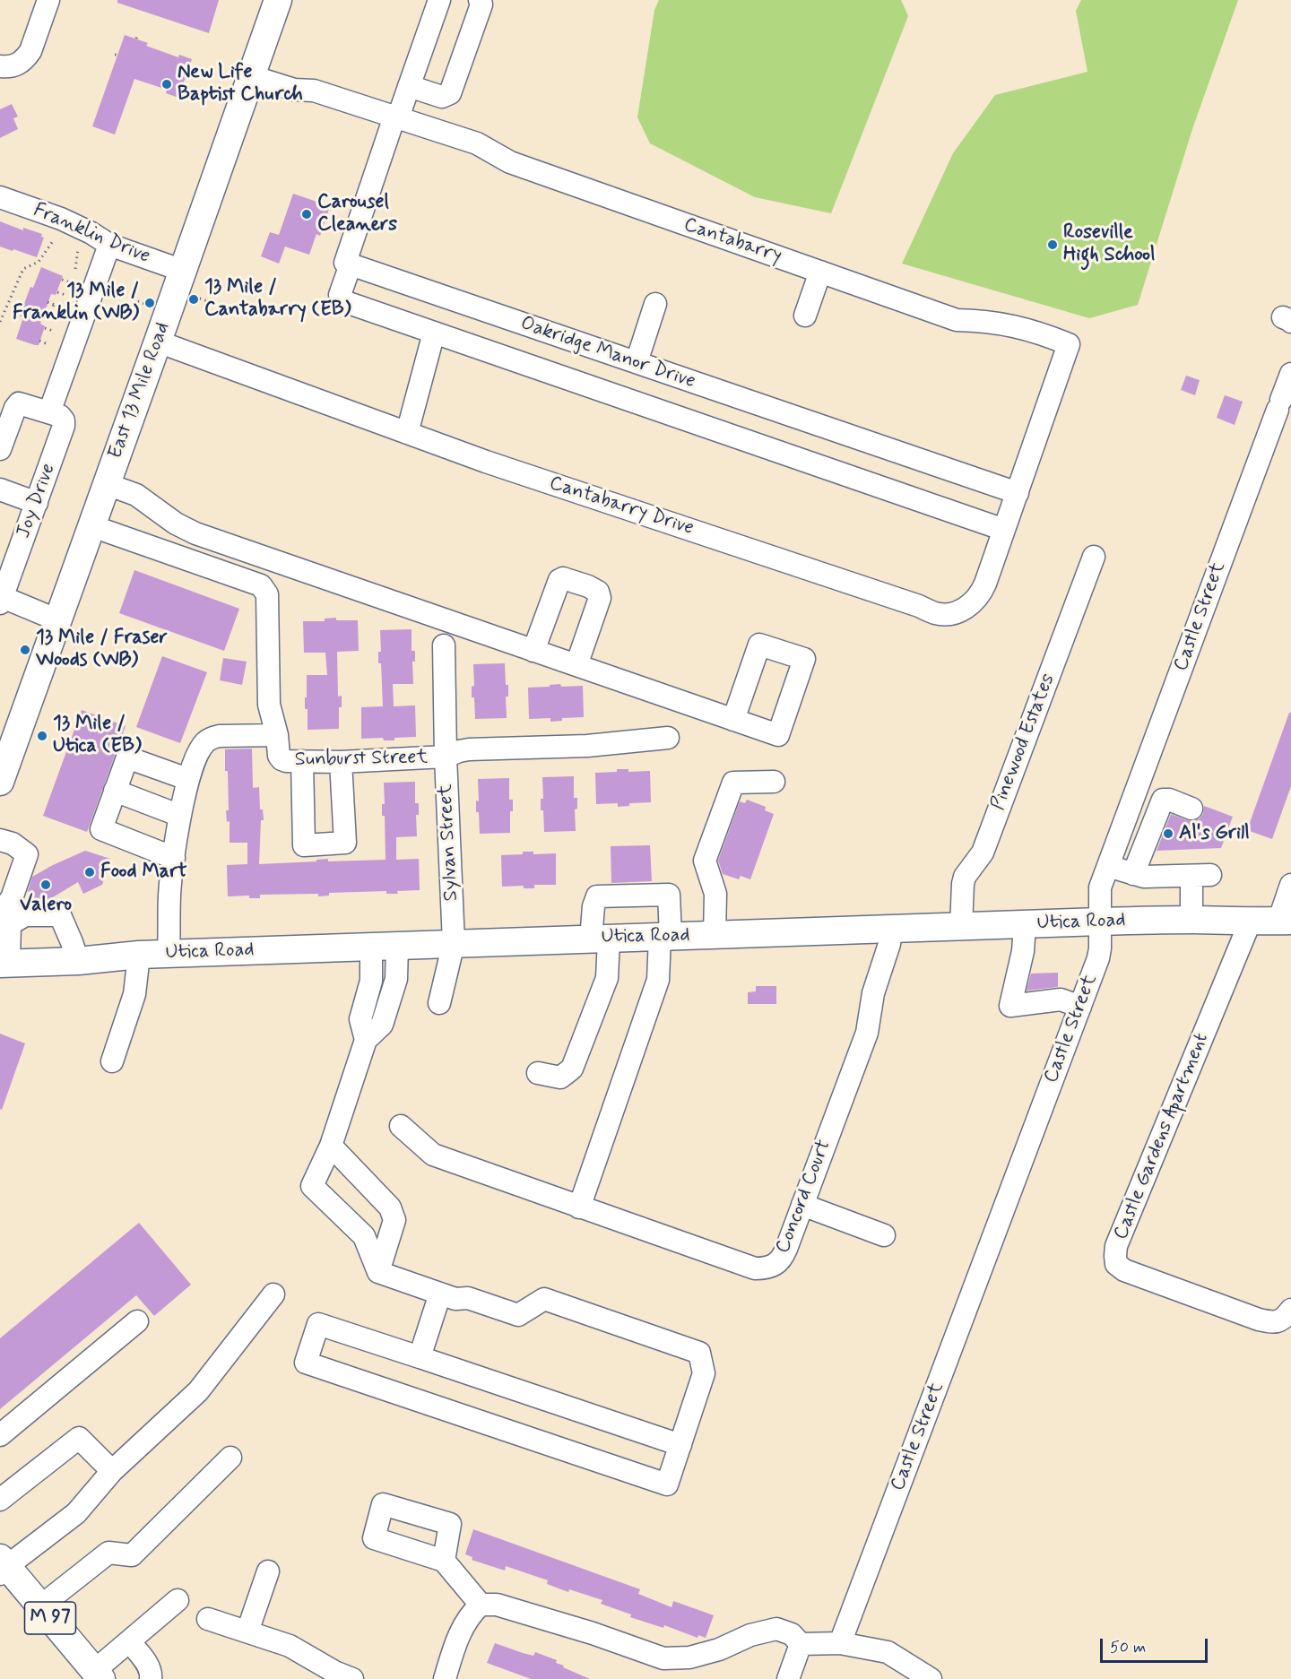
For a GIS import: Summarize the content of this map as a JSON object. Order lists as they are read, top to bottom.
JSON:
{
  "streets": {
    "main road": ["East 13 Mile Road", "Utica Road", "M 97"],
    "street": [
      "Franklin Drive",
      "Cantabarry",
      "Oakridge Manor Drive",
      "Joy Drive",
      "Cantabarry Drive",
      "Castle Street",
      "Pinewood Estates",
      "Sunburst Street",
      "Sylvan Street",
      "Castle Gardens Apartment",
      "Concord Court"
    ]
  },
  "crossings": [
    ["Franklin Drive", "East 13 Mile Road"],
    ["Cantabarry", "Oakridge Manor Drive"],
    ["Cantabarry", "East 13 Mile Road"],
    ["Cantabarry", "Cantabarry Drive"],
    ["Oakridge Manor Drive", "Cantabarry Drive"],
    ["East 13 Mile Road", "Cantabarry Drive"],
    ["East 13 Mile Road", "Sunburst Street"],
    ["Castle Street", "Utica Road"],
    ["Pinewood Estates", "Utica Road"],
    ["Sunburst Street", "Sylvan Street"],
    ["Sylvan Street", "Utica Road"],
    ["Utica Road", "Castle Gardens Apartment"],
    ["Utica Road", "Concord Court"]
  ],
  "places": [
    "New Life Baptist Church",
    "Carousel Cleaners",
    "Roseville High School",
    "13 Mile / Cantabarry (EB)",
    "13 Mile / Franklin (WB)",
    "13 Mile / Fraser Woods (WB)",
    "13 Mile / Utica (EB)",
    "Al's Grill",
    "Food Mart",
    "Valero"
  ],
  "scale_bar": "50 m"
}
